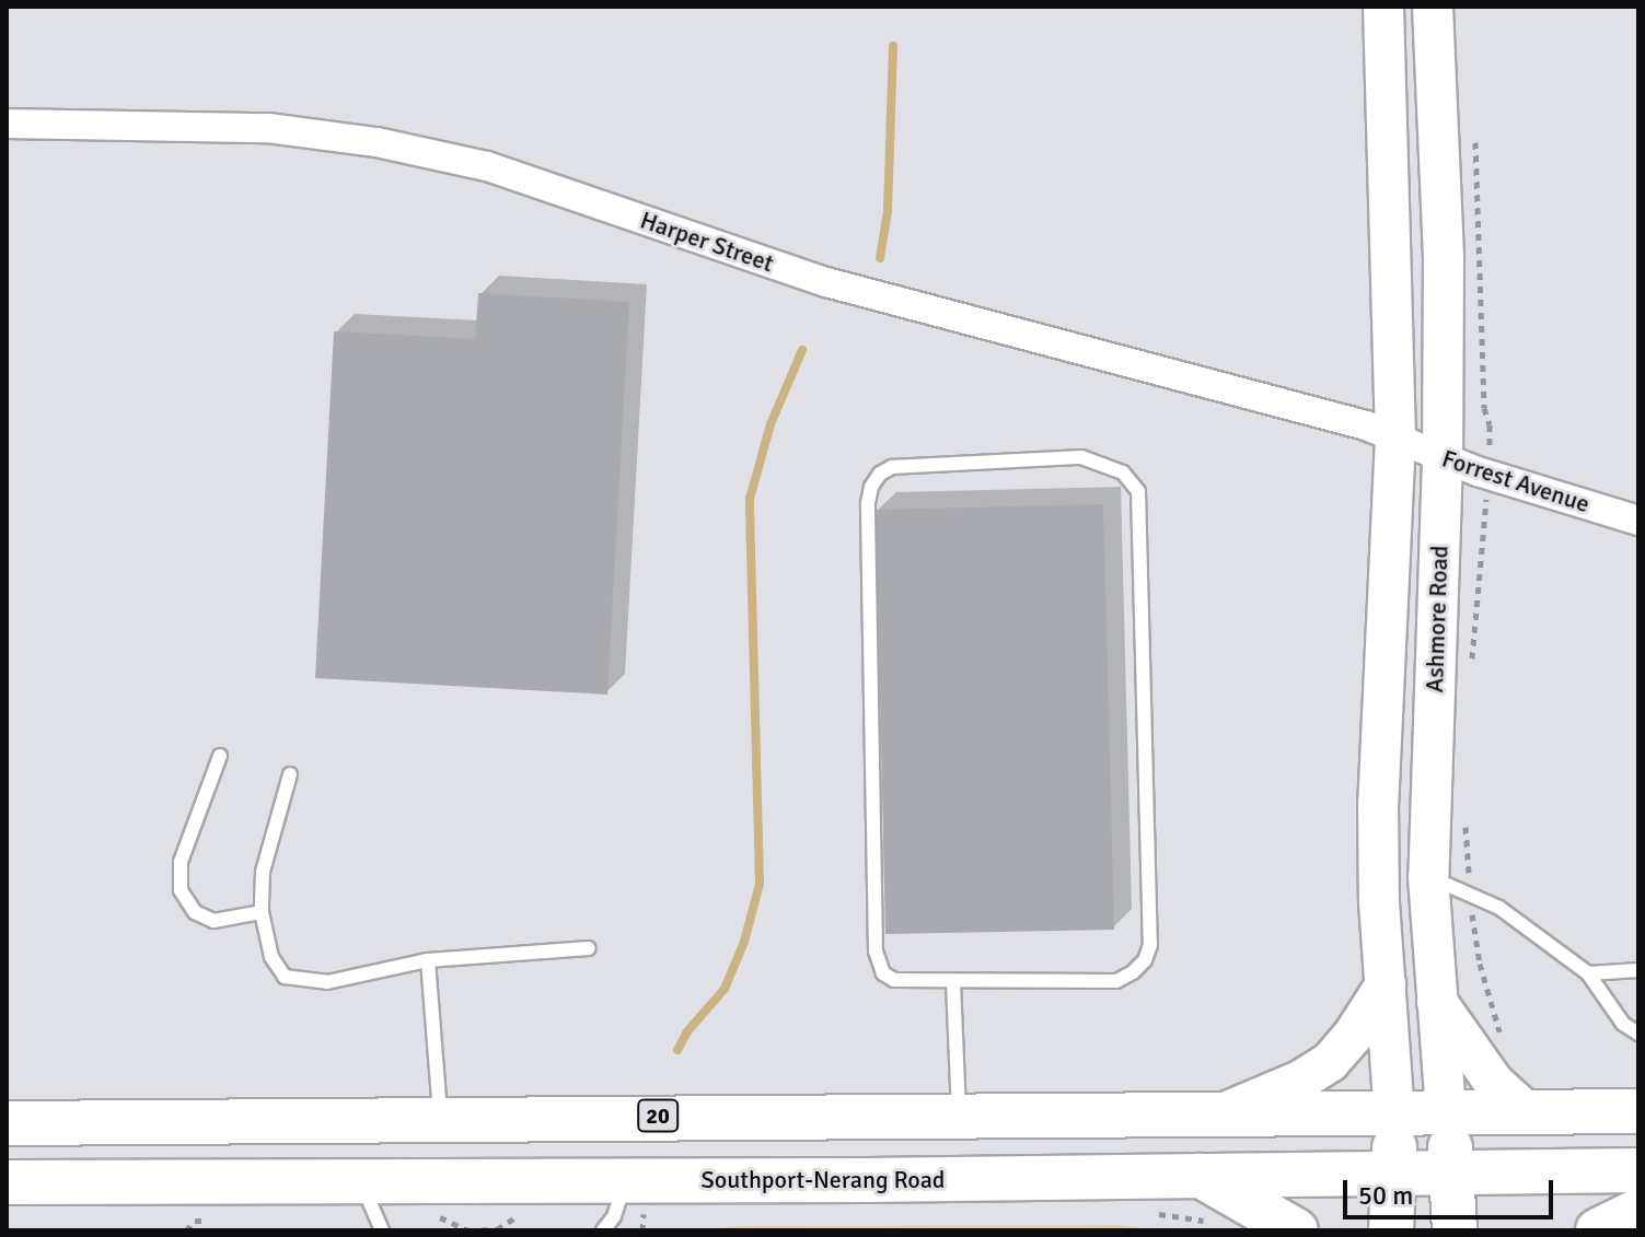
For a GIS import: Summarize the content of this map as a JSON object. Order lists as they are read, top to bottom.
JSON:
{
  "streets": {
    "main road": ["Ashmore Road", "20", "Southport-Nerang Road"],
    "street": ["Harper Street", "Forrest Avenue"]
  },
  "crossings": [
    ["Harper Street", "Forrest Avenue"],
    ["Harper Street", "Ashmore Road"],
    ["Forrest Avenue", "Ashmore Road"],
    ["Ashmore Road", "20"],
    ["Ashmore Road", "Southport-Nerang Road"]
  ],
  "scale_bar": "50 m"
}
